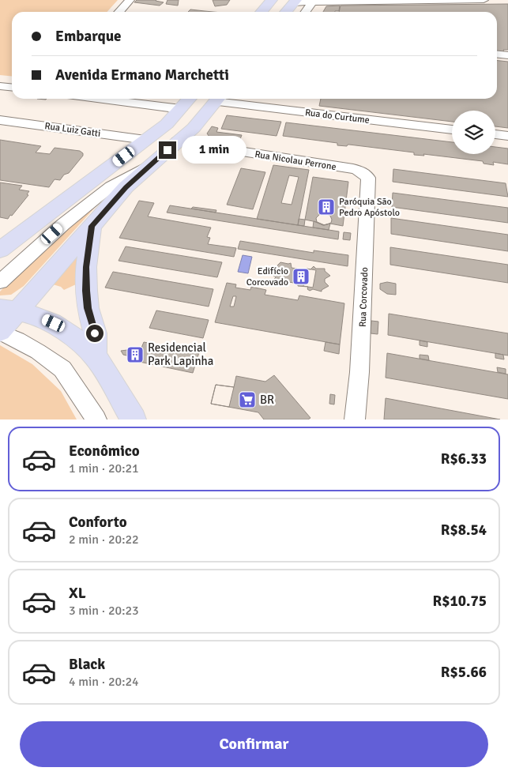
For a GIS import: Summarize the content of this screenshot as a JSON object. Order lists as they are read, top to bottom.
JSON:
{
  "streets": {
    "street": [
      "Rua do Curtume",
      "Rua Luiz Gatti",
      "Rua Nicolau Perrone",
      "Rua Corcovado"
    ]
  },
  "crossings": [
    ["Rua Nicolau Perrone", "Rua Corcovado"]
  ],
  "places": {
    "building": ["Paróquia São Pedro Apóstolo", "Edifício Corcovado", "Residencial Park Lapinha"],
    "supermarket": ["BR"]
  },
  "page": {
    "banner": ["Embarque", "Avenida Ermano Marchetti"],
    "bubble": "1 min",
    "list": [
      {
        "name": "Econômico",
        "note": "1 min · 20:21",
        "value": "R$6.33"
      },
      {
        "name": "Conforto",
        "note": "2 min · 20:22",
        "value": "R$8.54"
      },
      {
        "name": "XL",
        "note": "3 min · 20:23",
        "value": "R$10.75"
      },
      {
        "name": "Black",
        "note": "4 min · 20:24",
        "value": "R$5.66"
      }
    ],
    "buttons": "Confirmar"
  }
}
